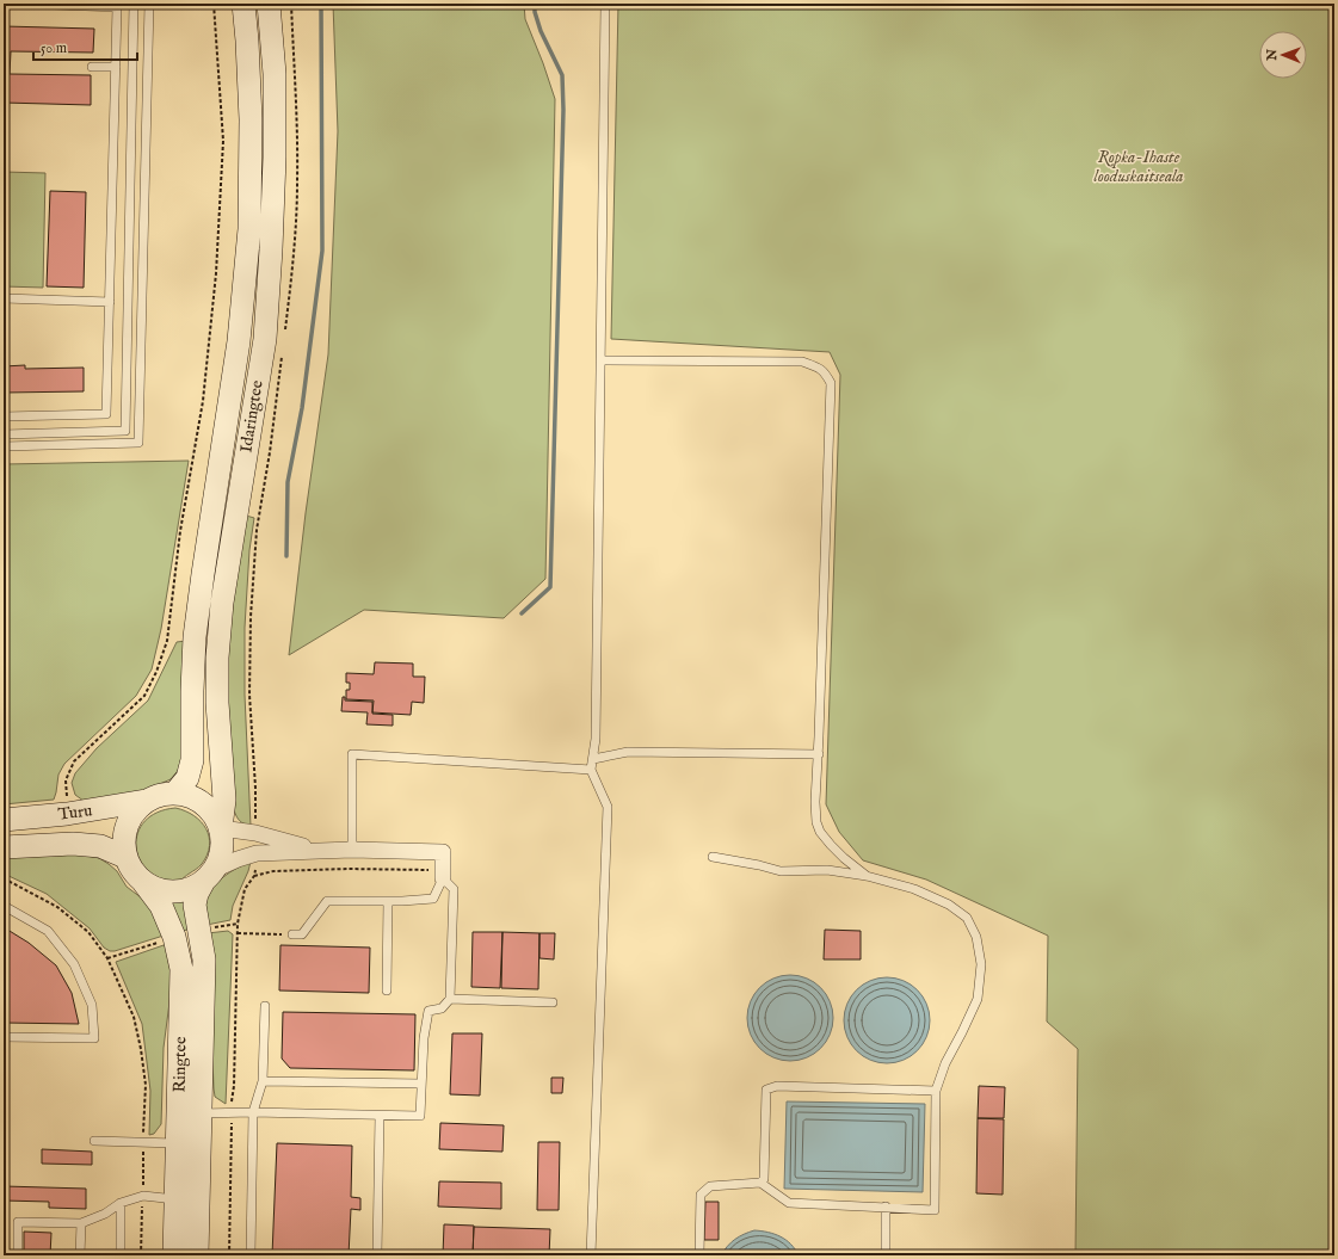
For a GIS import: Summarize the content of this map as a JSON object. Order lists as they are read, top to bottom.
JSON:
{
  "streets": {
    "main road": ["Idaringtee", "Turu", "Ringtee"]
  },
  "crossings": [
    ["Idaringtee", "Turu"],
    ["Idaringtee", "Ringtee"],
    ["Turu", "Ringtee"]
  ],
  "parks": ["Ropka-Ihaste looduskaitseala"],
  "scale_bar": "50 m",
  "north": "left"
}
